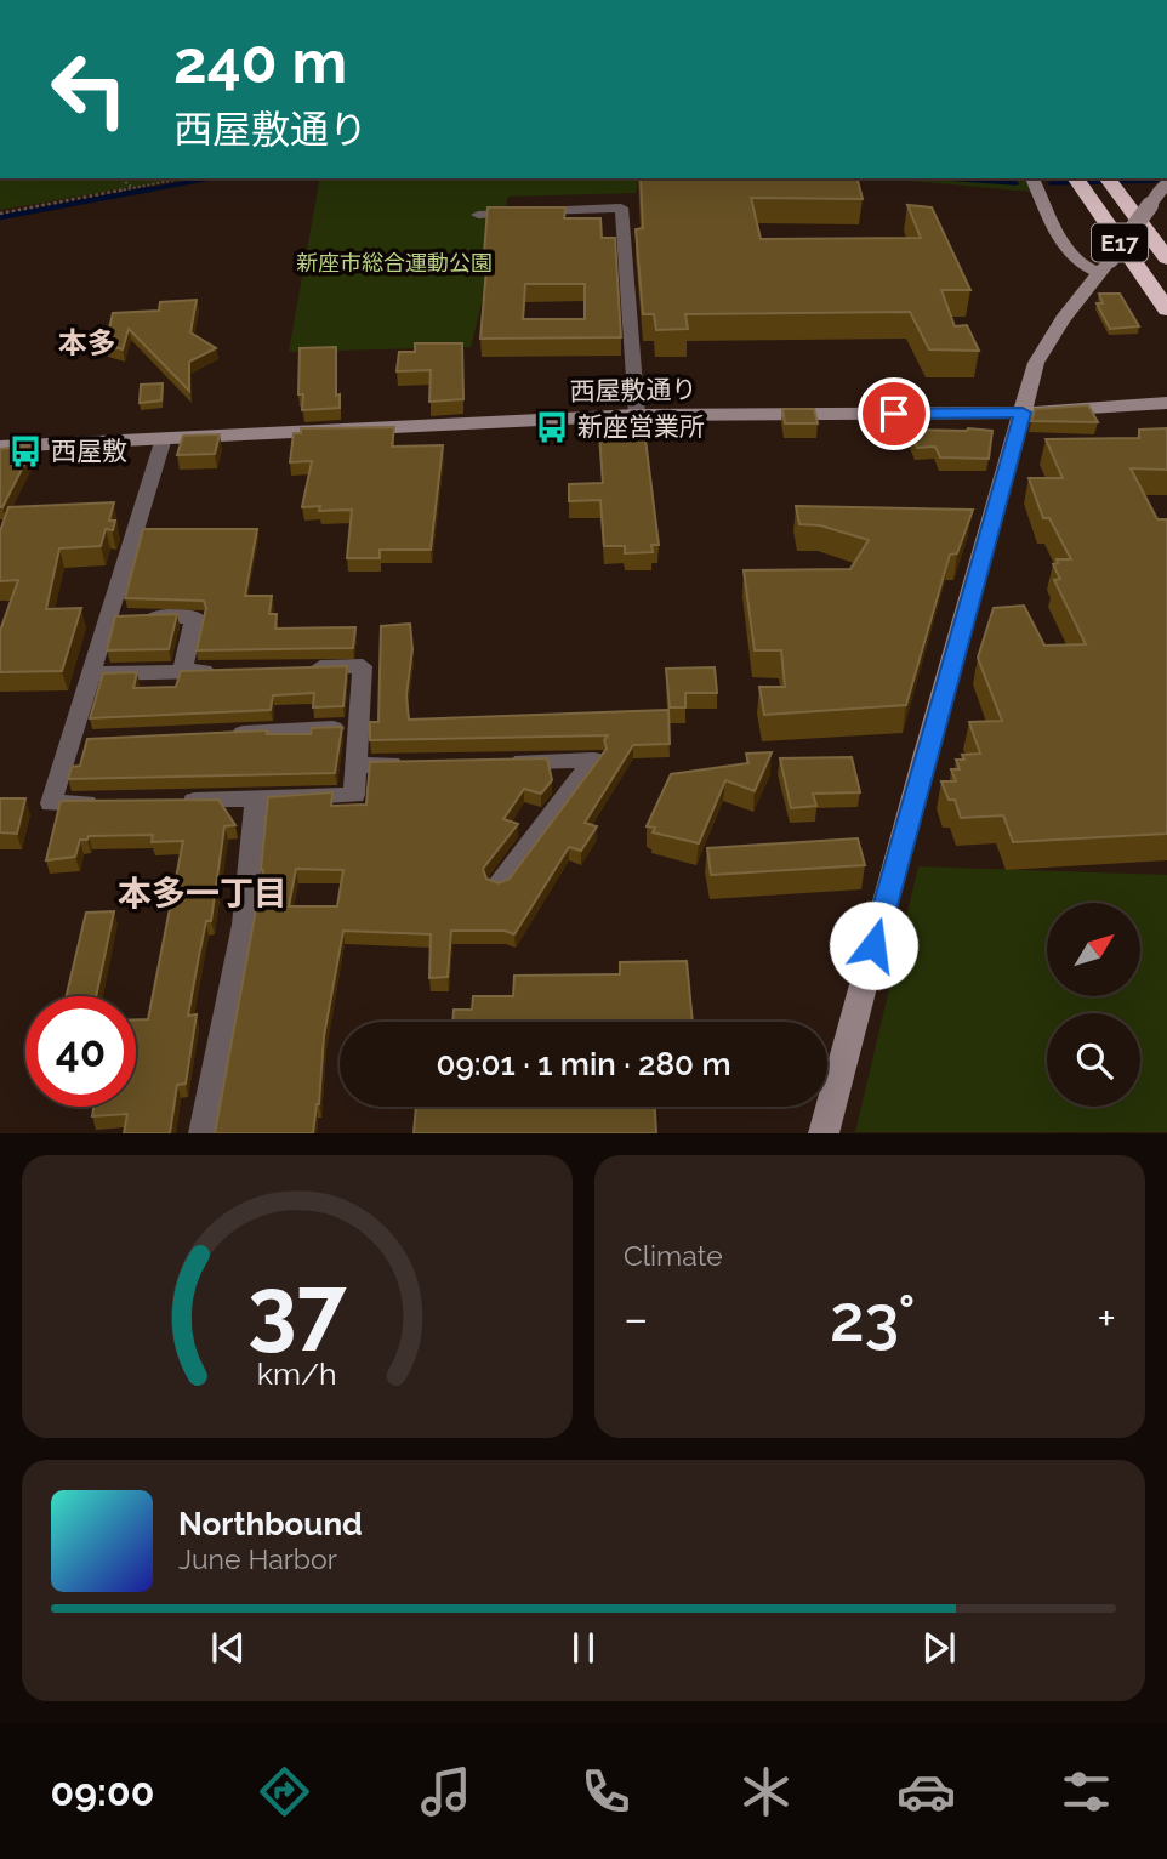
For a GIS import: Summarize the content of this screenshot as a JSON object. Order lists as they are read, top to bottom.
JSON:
{
  "streets": {
    "highway": ["E17"],
    "street": ["西屋敷通り"]
  },
  "districts": ["本多", "本多一丁目"],
  "parks": ["新座市総合運動公園"],
  "places": {
    "bus stop": ["新座営業所", "西屋敷"]
  },
  "north": "top right",
  "page": {
    "turn": ["240 m", "西屋敷通り"],
    "limit": "40",
    "trip": "09:01 · 1 min · 280 m",
    "tile": "Climate",
    "heat": ["−", "23°", "+"],
    "song": ["Northbound", "June Harbor"],
    "tabs": "09:00",
    "gauge": ["37", "km/h"]
  }
}
